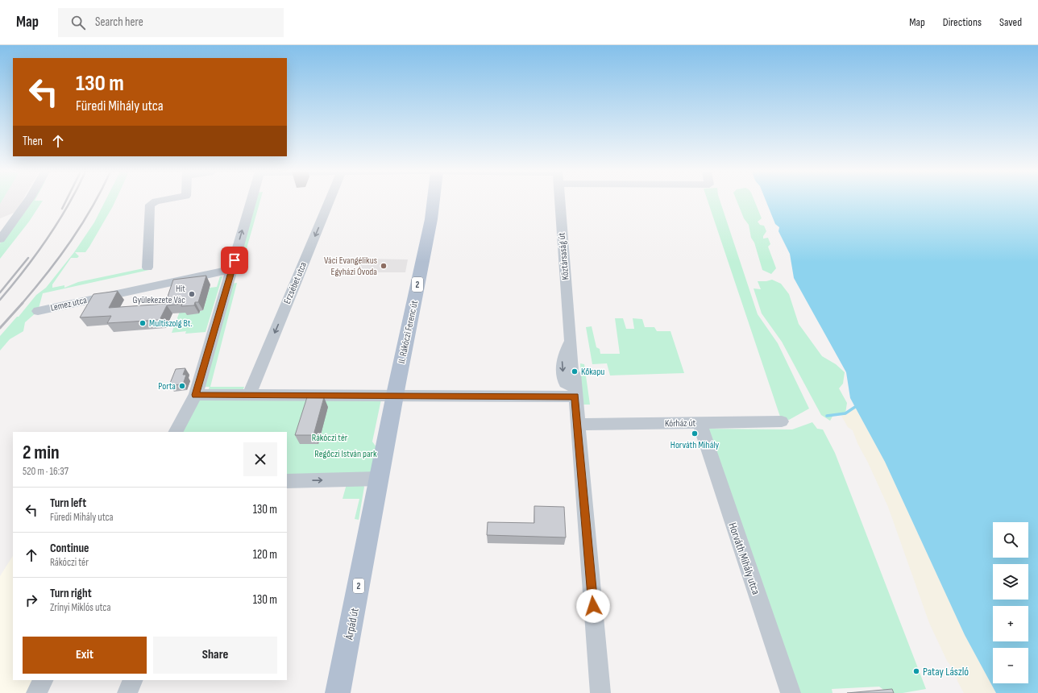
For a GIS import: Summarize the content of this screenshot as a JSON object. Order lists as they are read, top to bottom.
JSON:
{
  "streets": {
    "main road": ["2", "II. Rákóczi Ferenc út", "Árpád út"],
    "street": [
      "Köztársaság út",
      "Erzsébet utca",
      "Lemez utca",
      "Kórház út",
      "Horváth Mihály utca"
    ]
  },
  "crossings": [
    ["Köztársaság út", "Kórház út"],
    ["2", "II. Rákóczi Ferenc út"],
    ["2", "Árpád út"],
    ["Kórház út", "Horváth Mihály utca"]
  ],
  "parks": ["Rákóczi tér", "Regőczi István park"],
  "places": [
    "Váci Evangélikus Egyházi Óvoda",
    "Hit Gyülekezete Vác",
    "Multiszolg Bt.",
    "Kőkapu",
    "Porta",
    "Horváth Mihály",
    "Patay László"
  ],
  "page": {
    "header": "Map",
    "search": "Search here",
    "nav": ["Map", "Directions", "Saved"],
    "turn": ["130 m", "Füredi Mihály utca"],
    "then": "Then",
    "heading": ["2 min", "520 m · 16:37"],
    "list": [
      {
        "name": "Turn left",
        "note": "Füredi Mihály utca",
        "value": "130 m"
      },
      {
        "name": "Continue",
        "note": "Rákóczi tér",
        "value": "120 m"
      },
      {
        "name": "Turn right",
        "note": "Zrínyi Miklós utca",
        "value": "130 m"
      }
    ],
    "map_buttons": ["+", "−"],
    "buttons": ["Exit", "Share"]
  }
}
